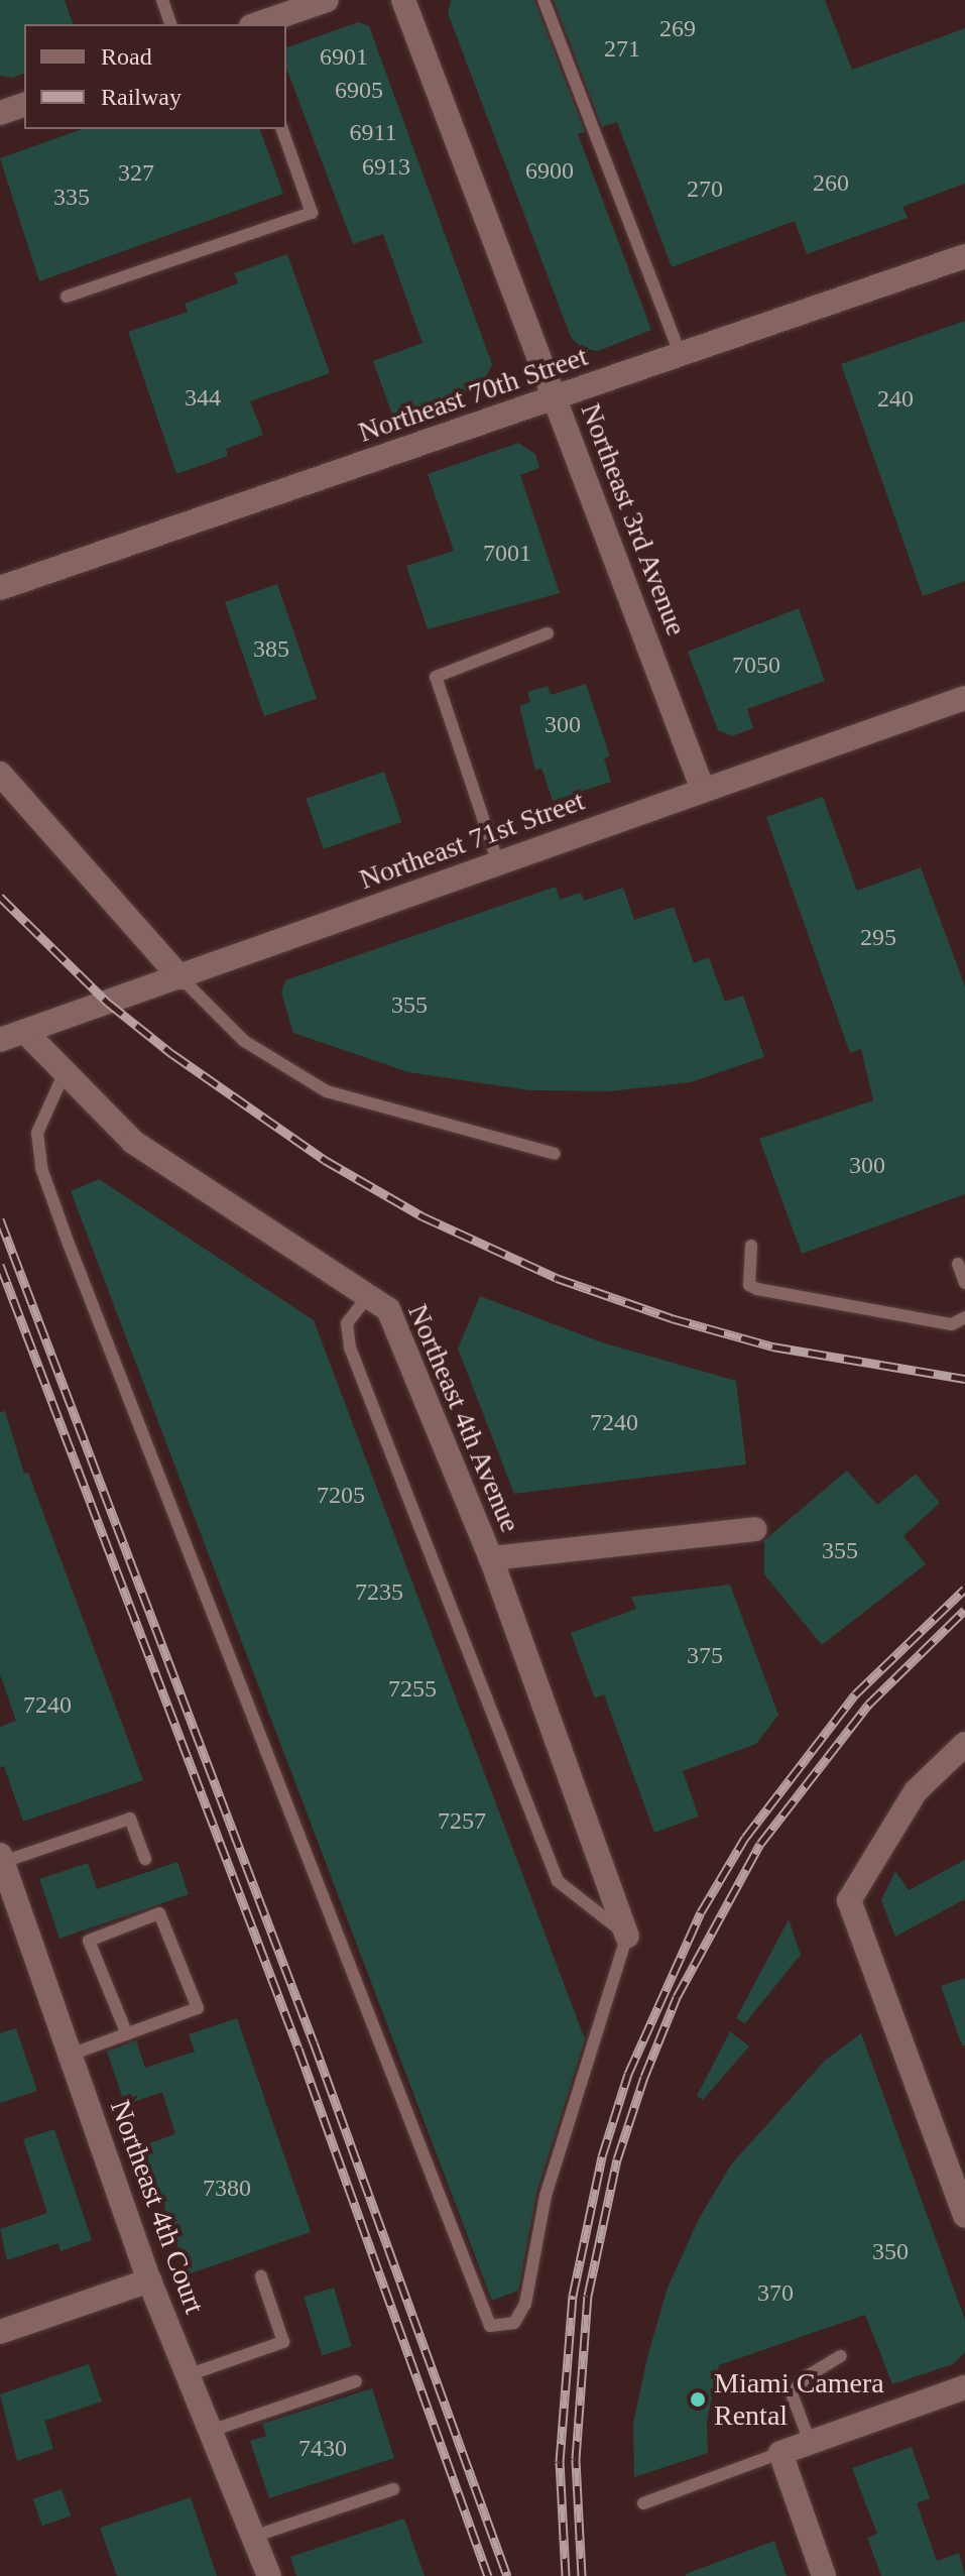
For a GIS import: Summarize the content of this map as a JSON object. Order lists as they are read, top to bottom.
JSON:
{
  "streets": {
    "street": [
      "Northeast 70th Street",
      "Northeast 3rd Avenue",
      "Northeast 71st Street",
      "Northeast 4th Avenue",
      "Northeast 4th Court"
    ]
  },
  "crossings": [
    ["Northeast 70th Street", "Northeast 3rd Avenue"],
    ["Northeast 3rd Avenue", "Northeast 71st Street"],
    ["Northeast 71st Street", "Northeast 4th Avenue"]
  ],
  "places": ["Miami Camera Rental"],
  "house_numbers": [
    "269",
    "271",
    "6901",
    "6905",
    "6911",
    "6913",
    "6900",
    "327",
    "260",
    "270",
    "335",
    "344",
    "240",
    "7001",
    "385",
    "7050",
    "300",
    "295",
    "355",
    "300",
    "7240",
    "7205",
    "355",
    "7235",
    "375",
    "7255",
    "7240",
    "7257",
    "7380",
    "350",
    "370",
    "7430"
  ],
  "legend": ["Road", "Railway"]
}
